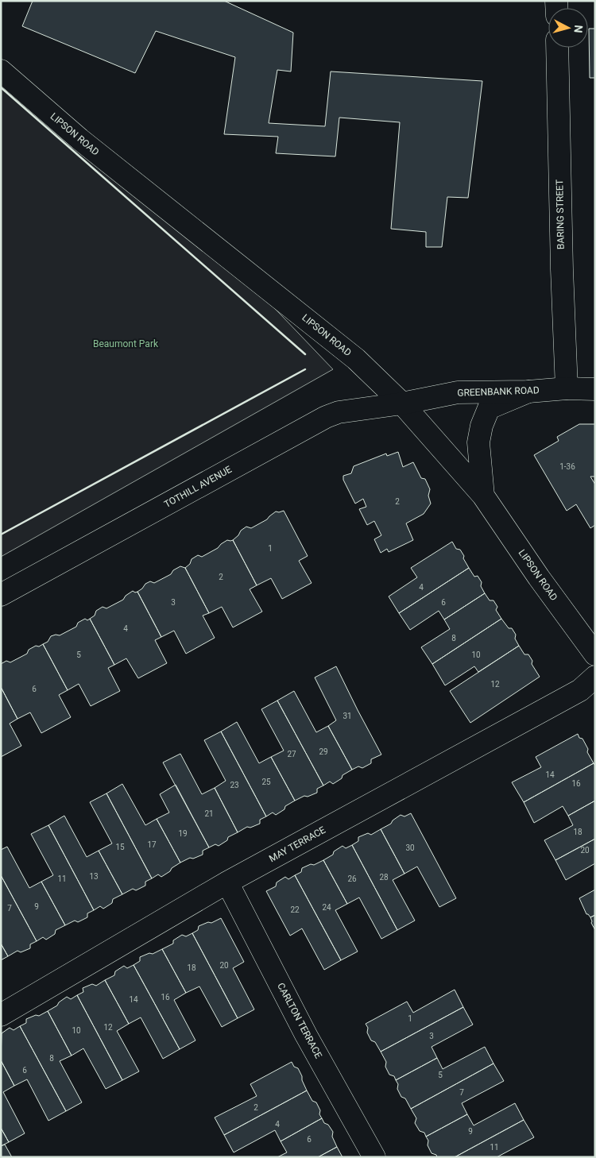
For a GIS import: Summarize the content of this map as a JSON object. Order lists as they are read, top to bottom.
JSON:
{
  "streets": {
    "street": [
      "LIPSON ROAD",
      "BARING STREET",
      "GREENBANK ROAD",
      "TOTHILL AVENUE",
      "MAY TERRACE",
      "CARLTON TERRACE"
    ]
  },
  "crossings": [
    ["LIPSON ROAD", "GREENBANK ROAD"],
    ["LIPSON ROAD", "TOTHILL AVENUE"],
    ["BARING STREET", "GREENBANK ROAD"],
    ["GREENBANK ROAD", "TOTHILL AVENUE"],
    ["MAY TERRACE", "CARLTON TERRACE"]
  ],
  "parks": ["Beaumont Park"],
  "house_numbers": [
    "1-36",
    "2",
    "1",
    "2",
    "4",
    "3",
    "6",
    "4",
    "8",
    "5",
    "10",
    "12",
    "6",
    "31",
    "29",
    "27",
    "14",
    "25",
    "16",
    "23",
    "21",
    "18",
    "19",
    "17",
    "15",
    "30",
    "20",
    "13",
    "28",
    "11",
    "26",
    "9",
    "24",
    "7",
    "22",
    "20",
    "18",
    "16",
    "14",
    "1",
    "12",
    "10",
    "3",
    "8",
    "6",
    "5",
    "7",
    "2",
    "4",
    "9",
    "6",
    "11"
  ],
  "north": "right"
}
